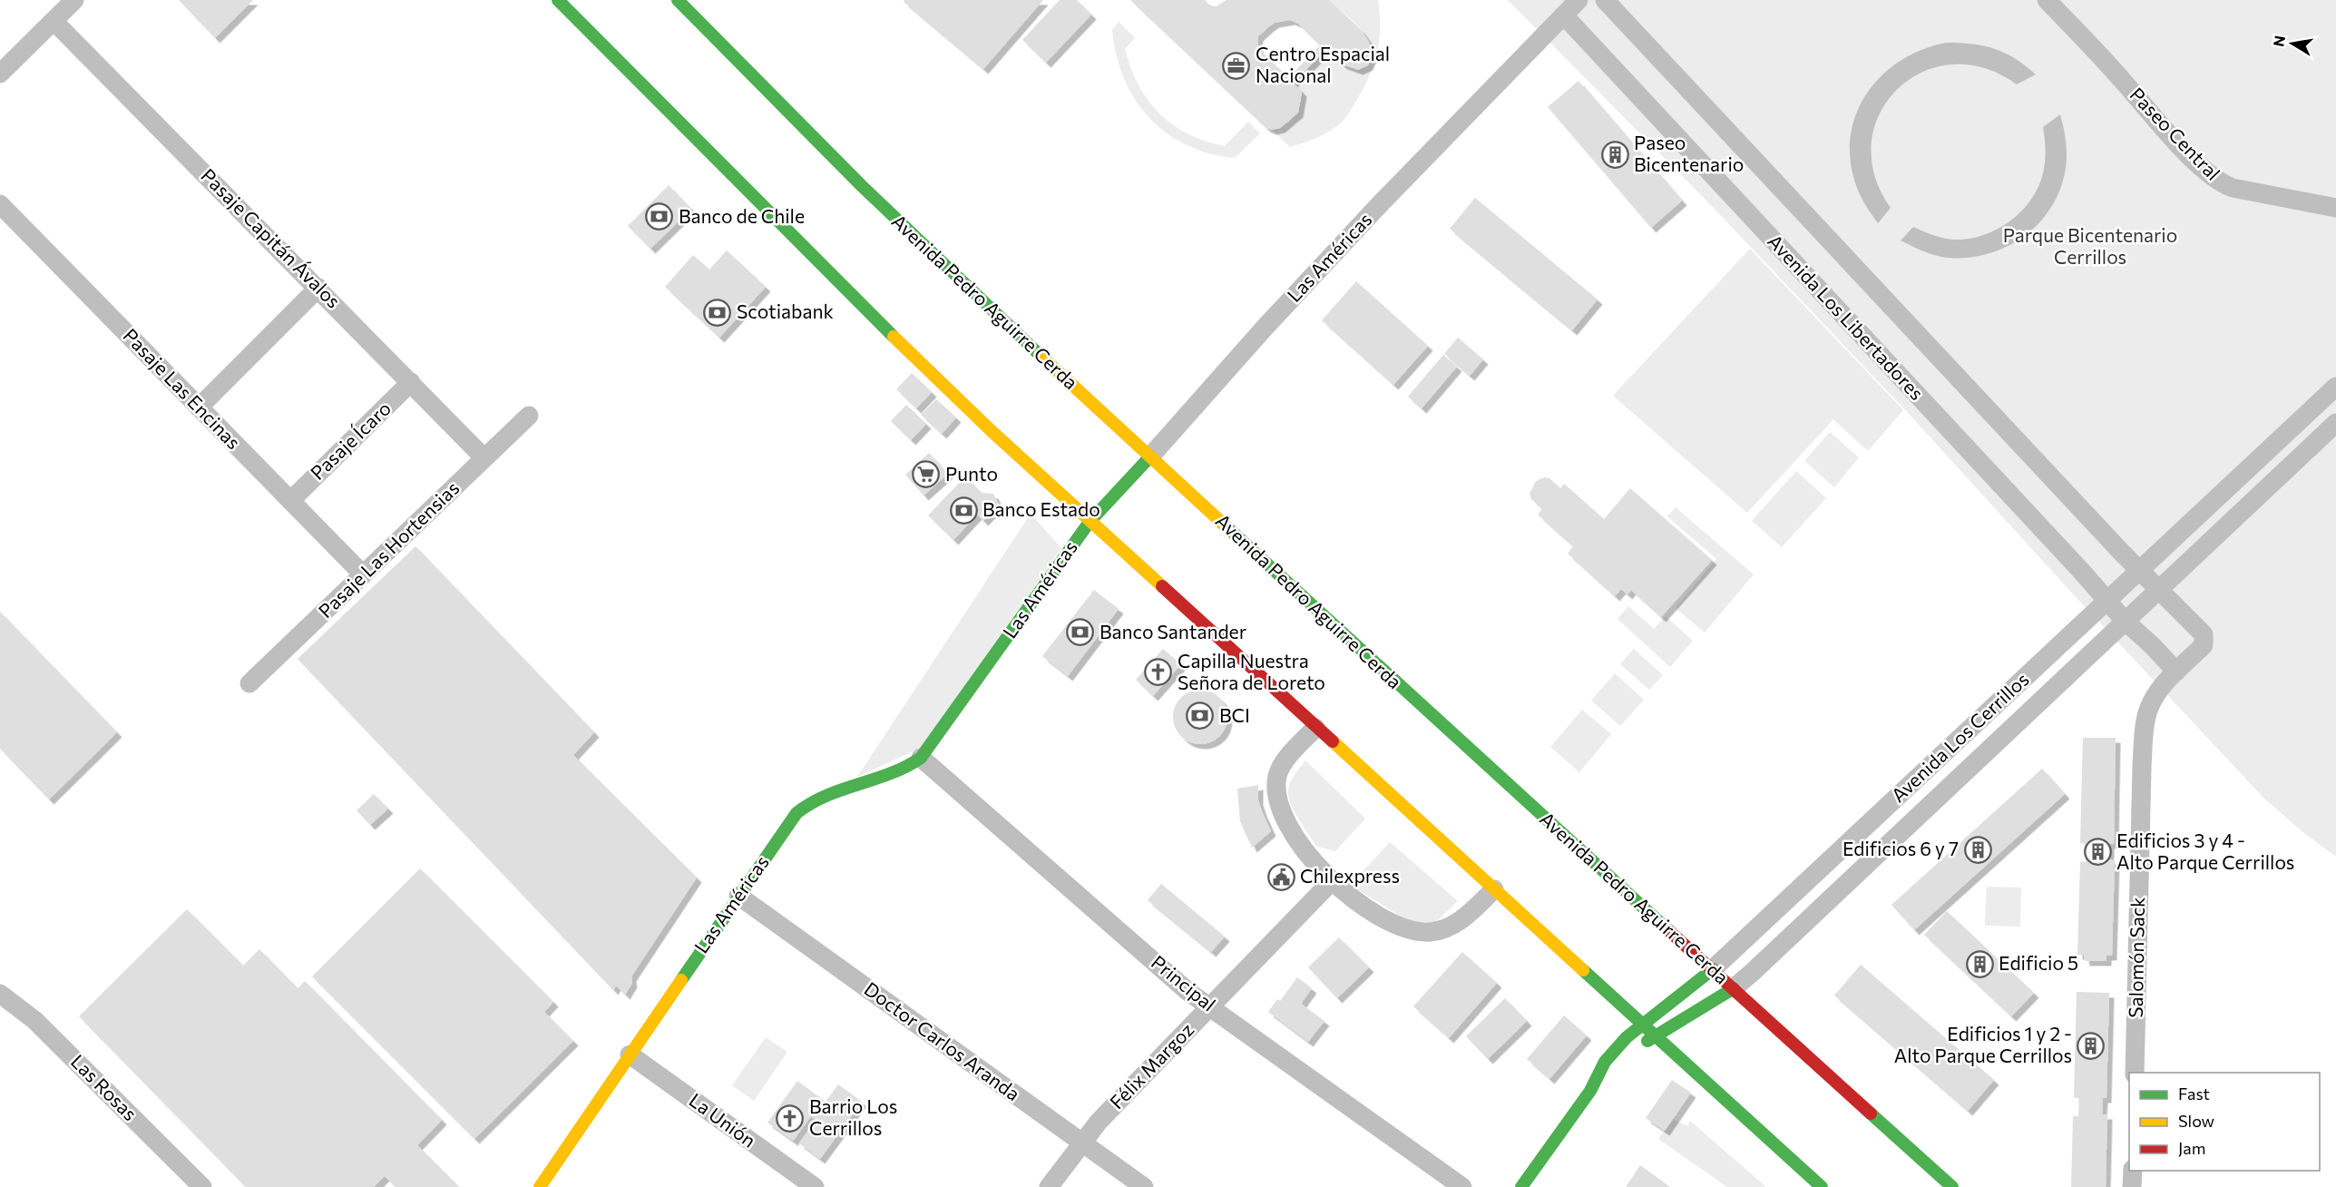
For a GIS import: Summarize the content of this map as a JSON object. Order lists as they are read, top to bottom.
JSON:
{
  "streets": {
    "main road": ["Las Américas", "Avenida Pedro Aguirre Cerda", "Avenida Los Cerrillos"],
    "street": [
      "Paseo Central",
      "Pasaje Capitán Ávalos",
      "Avenida Los Libertadores",
      "Pasaje Las Encinas",
      "Pasaje Ícaro",
      "Pasaje Las Hortensias",
      "Salomón Sack",
      "Principal",
      "Doctor Carlos Aranda",
      "Félix Margoz",
      "Las Rosas",
      "La Unión"
    ]
  },
  "crossings": [
    ["Pasaje Capitán Ávalos", "Pasaje Ícaro"],
    ["Pasaje Capitán Ávalos", "Pasaje Las Hortensias"],
    ["Las Américas", "Avenida Pedro Aguirre Cerda"],
    ["Las Américas", "Avenida Los Libertadores"],
    ["Las Américas", "Principal"],
    ["Las Américas", "Doctor Carlos Aranda"],
    ["Las Américas", "La Unión"],
    ["Avenida Pedro Aguirre Cerda", "Avenida Los Cerrillos"],
    ["Avenida Los Libertadores", "Avenida Los Cerrillos"],
    ["Avenida Los Libertadores", "Salomón Sack"],
    ["Pasaje Las Encinas", "Pasaje Ícaro"],
    ["Pasaje Las Encinas", "Pasaje Las Hortensias"],
    ["Avenida Los Cerrillos", "Salomón Sack"],
    ["Principal", "Félix Margoz"],
    ["Doctor Carlos Aranda", "Félix Margoz"]
  ],
  "parks": ["Parque Bicentenario Cerrillos"],
  "places": {
    "office": ["Centro Espacial Nacional"],
    "building": [
      "Paseo Bicentenario",
      "Edificios 6 y 7",
      "Edificios 3 y 4 - Alto Parque Cerrillos",
      "Edificio 5",
      "Edificios 1 y 2 - Alto Parque Cerrillos"
    ],
    "bank": [
      "Banco de Chile",
      "Scotiabank",
      "Banco Estado",
      "Banco Santander",
      "BCI"
    ],
    "supermarket": ["Punto"],
    "church": ["Capilla Nuestra Señora de Loreto", "Barrio Los Cerrillos"],
    "public building": ["Chilexpress"]
  },
  "legend": ["Fast", "Slow", "Jam"],
  "north": "left"
}
